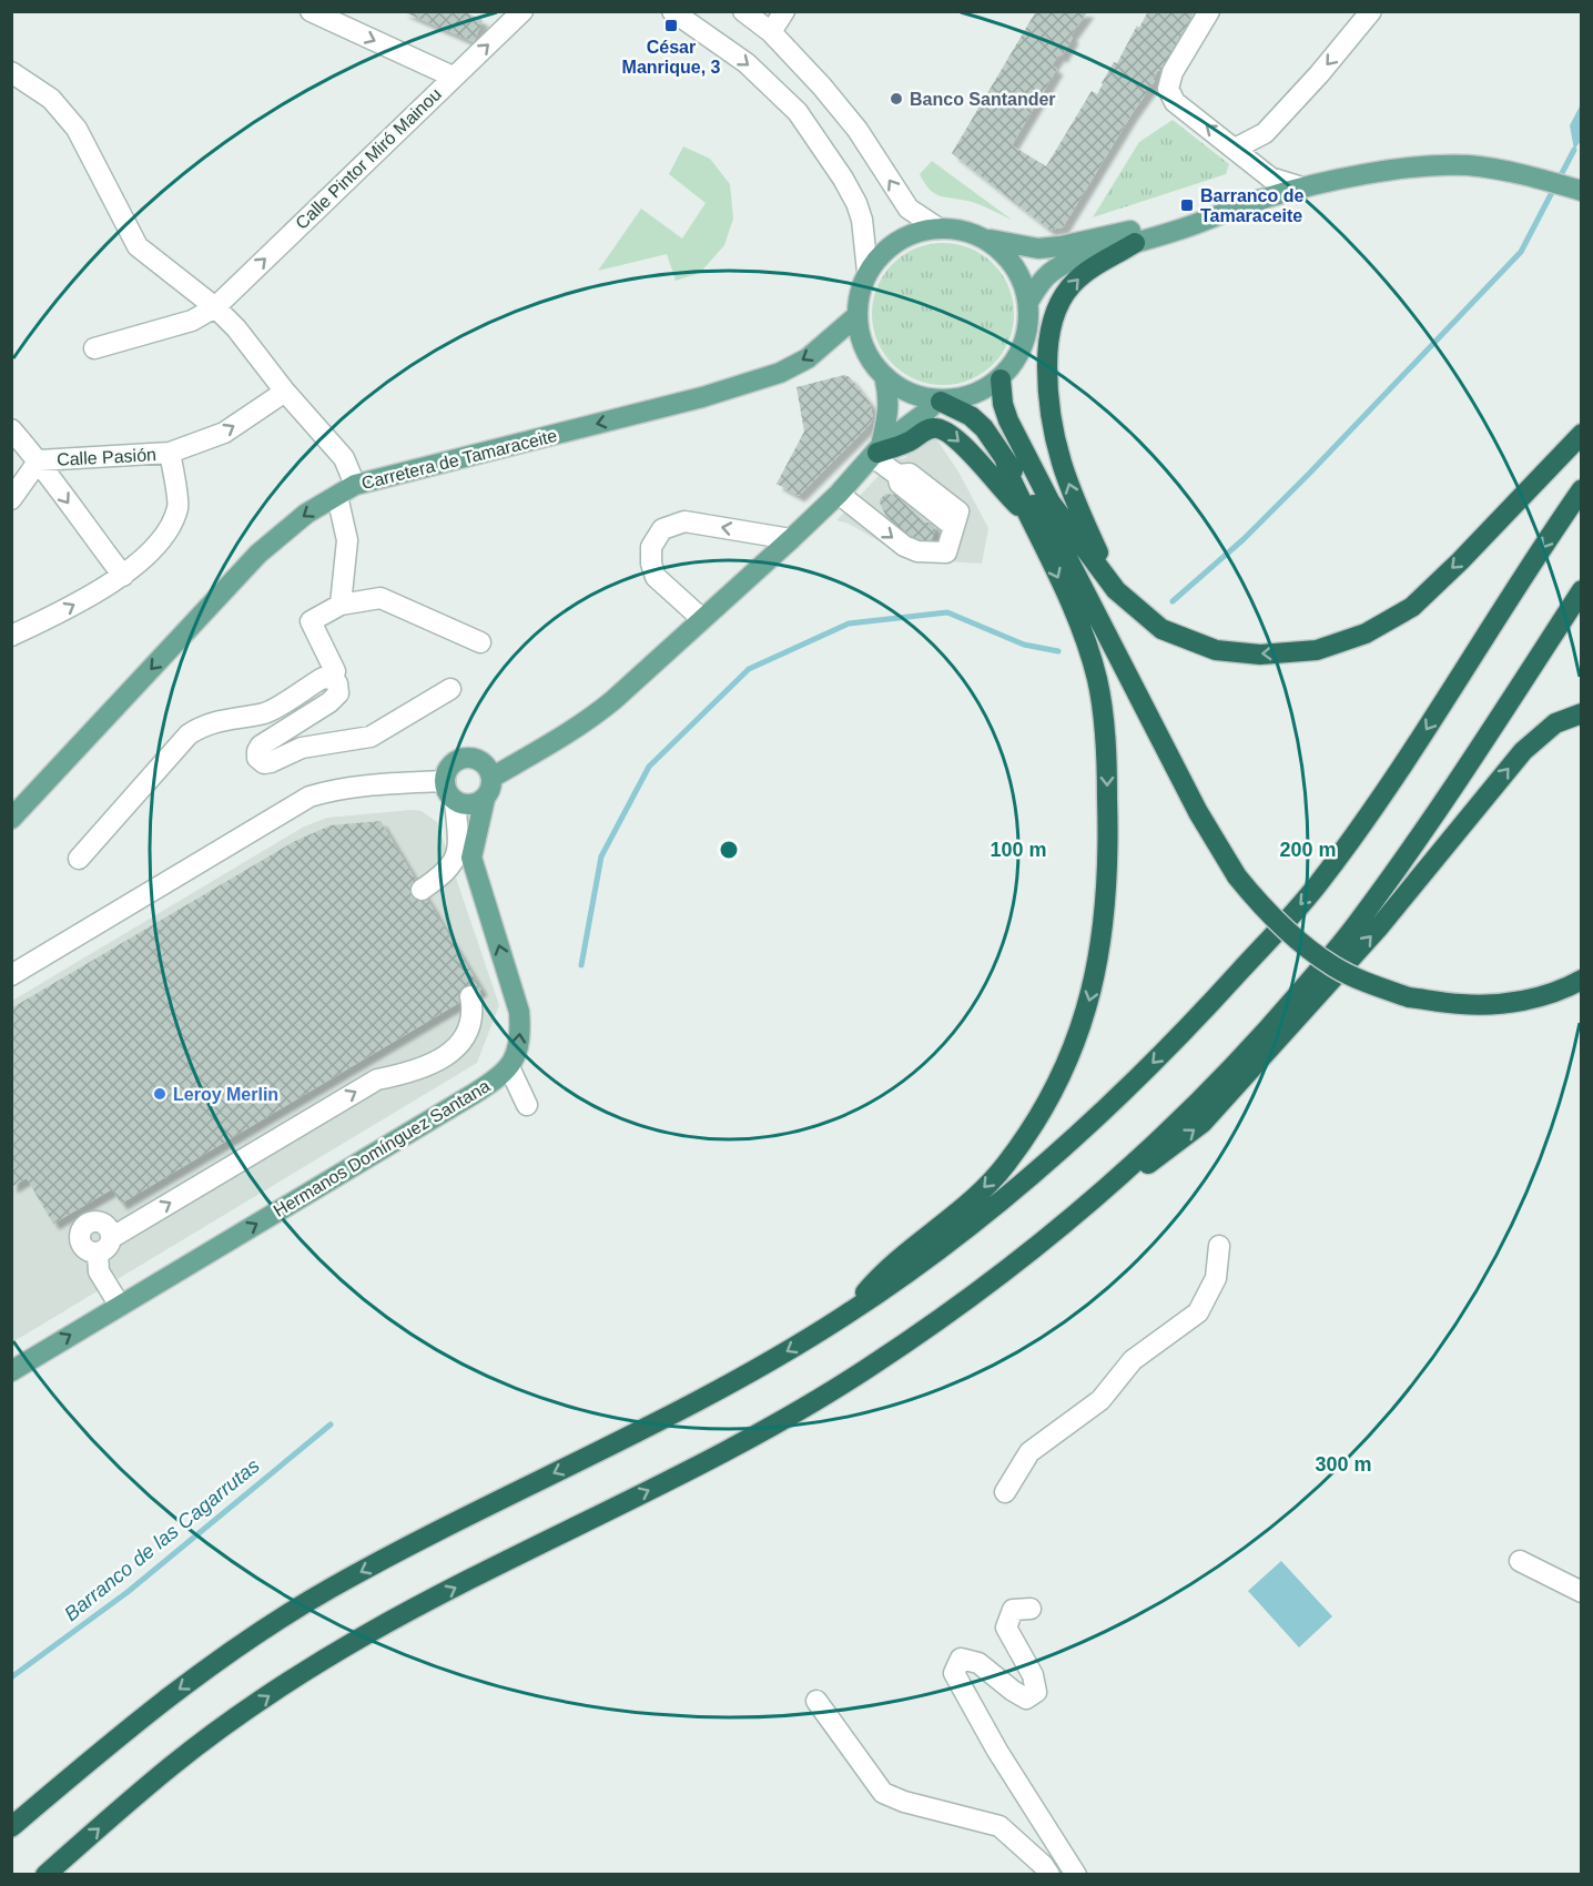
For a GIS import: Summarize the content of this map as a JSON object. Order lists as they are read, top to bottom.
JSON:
{
  "streets": {
    "main road": ["Carretera de Tamaraceite", "Hermanos Domínguez Santana"],
    "street": ["Calle Pintor Miró Mainou", "Calle Pasión"]
  },
  "one_way": [
    "Calle Pintor Miró Mainou",
    "Calle Pasión",
    "Carretera de Tamaraceite",
    "Hermanos Domínguez Santana"
  ],
  "water": ["Barranco de las Cagarrutas"],
  "places": {
    "transit": ["César Manrique, 3", "Barranco de Tamaraceite"],
    "other": ["Banco Santander", "Leroy Merlin"]
  },
  "rings": ["100 m", "200 m", "300 m"]
}
